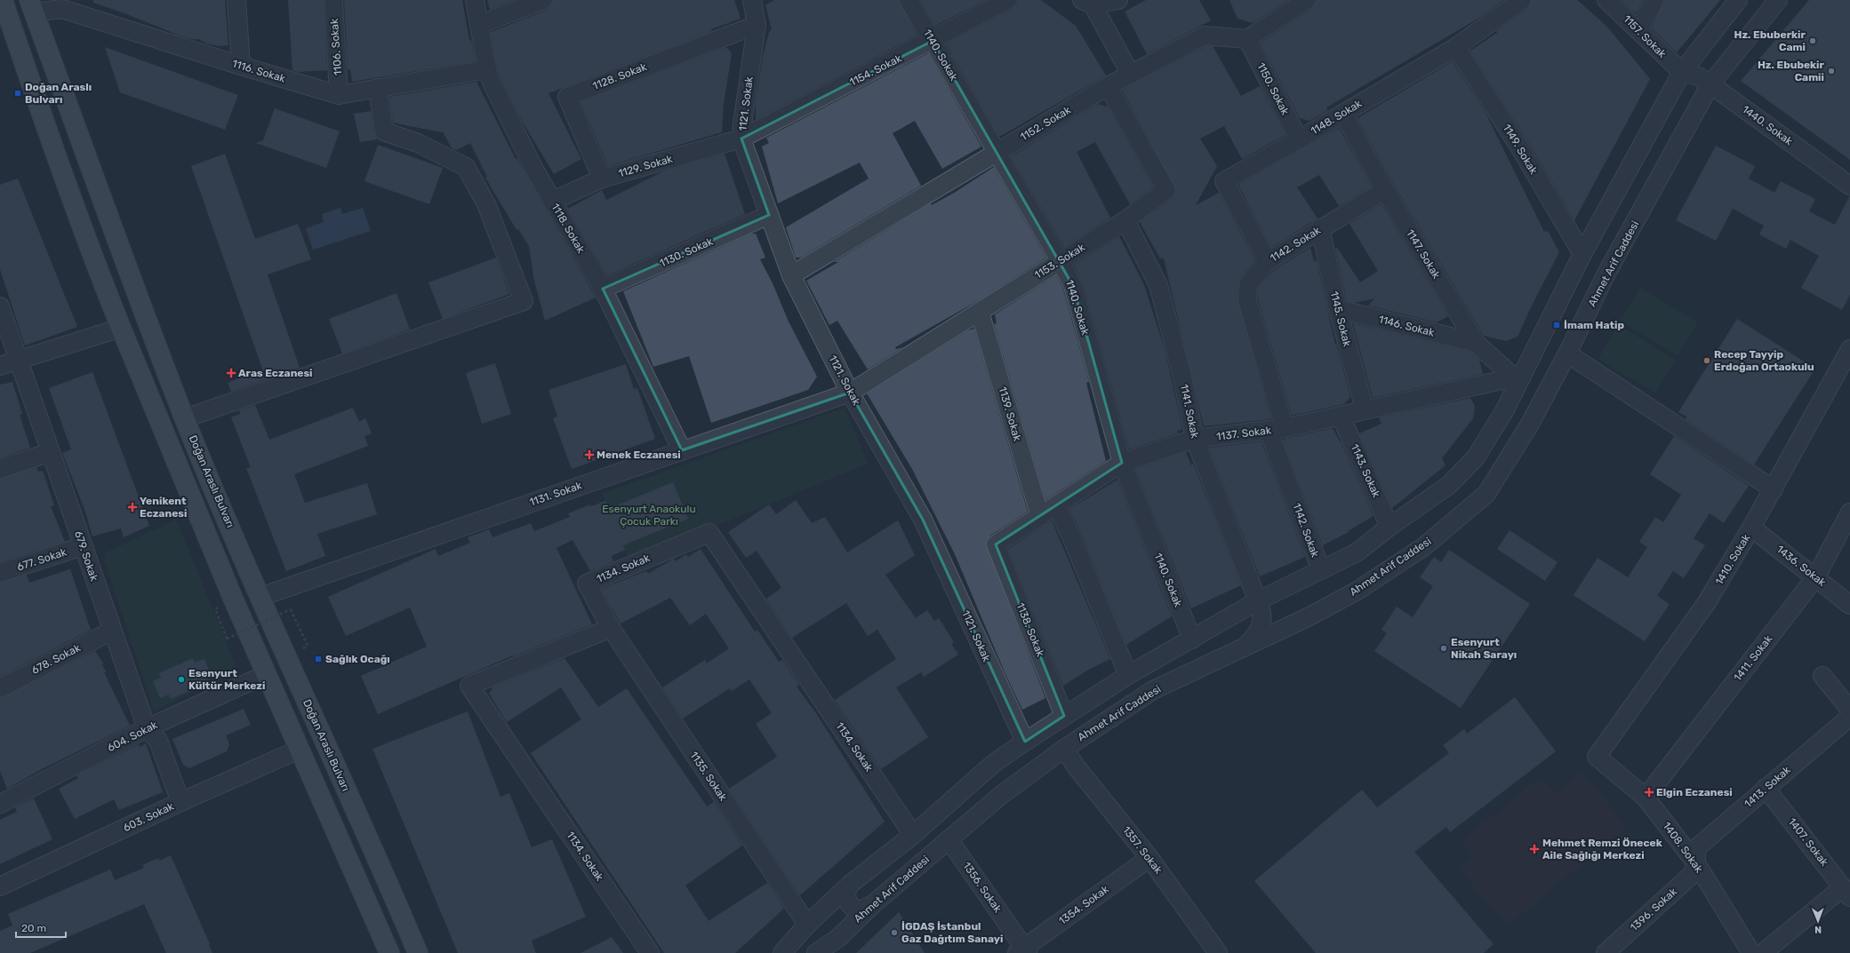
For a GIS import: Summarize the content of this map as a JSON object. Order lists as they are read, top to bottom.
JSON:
{
  "streets": {
    "main road": ["Doğan Araslı Bulvarı"],
    "street": [
      "1157. Sokak",
      "1106. Sokak",
      "1140. Sokak",
      "1154. Sokak",
      "1116. Sokak",
      "1128. Sokak",
      "1150. Sokak",
      "1121. Sokak",
      "1148. Sokak",
      "1152. Sokak",
      "1440. Sokak",
      "1149. Sokak",
      "1129. Sokak",
      "1118. Sokak",
      "1142. Sokak",
      "1130. Sokak",
      "1147. Sokak",
      "1153. Sokak",
      "Ahmet Arif Caddesi",
      "1145. Sokak",
      "1146. Sokak",
      "1141. Sokak",
      "1139. Sokak",
      "1137. Sokak",
      "1143. Sokak",
      "1131. Sokak",
      "679. Sokak",
      "677. Sokak",
      "1410. Sokak",
      "1436. Sokak",
      "1134. Sokak",
      "1138. Sokak",
      "1411. Sokak",
      "678. Sokak",
      "604. Sokak",
      "1135. Sokak",
      "1413. Sokak",
      "603. Sokak",
      "1407. Sokak",
      "1408. Sokak",
      "1357. Sokak",
      "1356. Sokak",
      "1354. Sokak",
      "1396. Sokak"
    ]
  },
  "crossings": [
    ["1157. Sokak", "1440. Sokak"],
    ["1106. Sokak", "1116. Sokak"],
    ["1140. Sokak", "1154. Sokak"],
    ["1140. Sokak", "1152. Sokak"],
    ["1140. Sokak", "1153. Sokak"],
    ["1140. Sokak", "1137. Sokak"],
    ["1154. Sokak", "1121. Sokak"],
    ["1154. Sokak", "1129. Sokak"],
    ["1116. Sokak", "1118. Sokak"],
    ["1116. Sokak", "Doğan Araslı Bulvarı"],
    ["1128. Sokak", "1121. Sokak"],
    ["1128. Sokak", "1129. Sokak"],
    ["1150. Sokak", "1148. Sokak"],
    ["1150. Sokak", "1152. Sokak"],
    ["1121. Sokak", "1152. Sokak"],
    ["1121. Sokak", "1129. Sokak"],
    ["1121. Sokak", "1130. Sokak"],
    ["1121. Sokak", "1153. Sokak"],
    ["1121. Sokak", "1131. Sokak"],
    ["1148. Sokak", "1149. Sokak"],
    ["1148. Sokak", "1142. Sokak"],
    ["1148. Sokak", "1147. Sokak"],
    ["1152. Sokak", "1153. Sokak"],
    ["1440. Sokak", "Ahmet Arif Caddesi"],
    ["1129. Sokak", "1118. Sokak"],
    ["1118. Sokak", "1130. Sokak"],
    ["1118. Sokak", "1131. Sokak"],
    ["1142. Sokak", "1147. Sokak"],
    ["1142. Sokak", "1145. Sokak"],
    ["1142. Sokak", "1137. Sokak"],
    ["1147. Sokak", "1146. Sokak"],
    ["1147. Sokak", "1137. Sokak"],
    ["1153. Sokak", "1141. Sokak"],
    ["1153. Sokak", "1139. Sokak"],
    ["1153. Sokak", "1131. Sokak"],
    ["Ahmet Arif Caddesi", "1141. Sokak"],
    ["Ahmet Arif Caddesi", "1357. Sokak"],
    ["Ahmet Arif Caddesi", "1356. Sokak"],
    ["1145. Sokak", "1146. Sokak"],
    ["1145. Sokak", "1137. Sokak"],
    ["1141. Sokak", "1137. Sokak"],
    ["1139. Sokak", "1137. Sokak"],
    ["1137. Sokak", "1143. Sokak"],
    ["1137. Sokak", "1138. Sokak"],
    ["Doğan Araslı Bulvarı", "1131. Sokak"],
    ["679. Sokak", "677. Sokak"],
    ["679. Sokak", "678. Sokak"],
    ["679. Sokak", "604. Sokak"],
    ["679. Sokak", "603. Sokak"],
    ["1410. Sokak", "1436. Sokak"],
    ["1410. Sokak", "1408. Sokak"],
    ["1436. Sokak", "1411. Sokak"],
    ["1134. Sokak", "1135. Sokak"],
    ["1411. Sokak", "1408. Sokak"],
    ["1413. Sokak", "1407. Sokak"],
    ["1413. Sokak", "1408. Sokak"],
    ["1413. Sokak", "1396. Sokak"],
    ["1408. Sokak", "1396. Sokak"],
    ["1357. Sokak", "1354. Sokak"],
    ["1356. Sokak", "1354. Sokak"]
  ],
  "parks": ["Esenyurt Anaokulu Çocuk Parkı"],
  "places": {
    "other": [
      "Hz. Ebuberkir Cami",
      "Hz. Ebubekir Camii",
      "Recep Tayyip Erdoğan Ortaokulu",
      "Esenyurt Nikah Sarayı",
      "Esenyurt Kültür Merkezi",
      "İGDAŞ İstanbul Gaz Dağıtım Sanayi"
    ],
    "transit": ["Doğan Araslı Bulvarı", "İmam Hatip", "Sağlık Ocağı"],
    "health": [
      "Aras Eczanesi",
      "Menek Eczanesi",
      "Yenikent Eczanesi",
      "Elgin Eczanesi",
      "Mehmet Remzi Önecek Aile Sağlığı Merkezi"
    ]
  },
  "scale_bar": "20 m",
  "north": "bottom"
}
